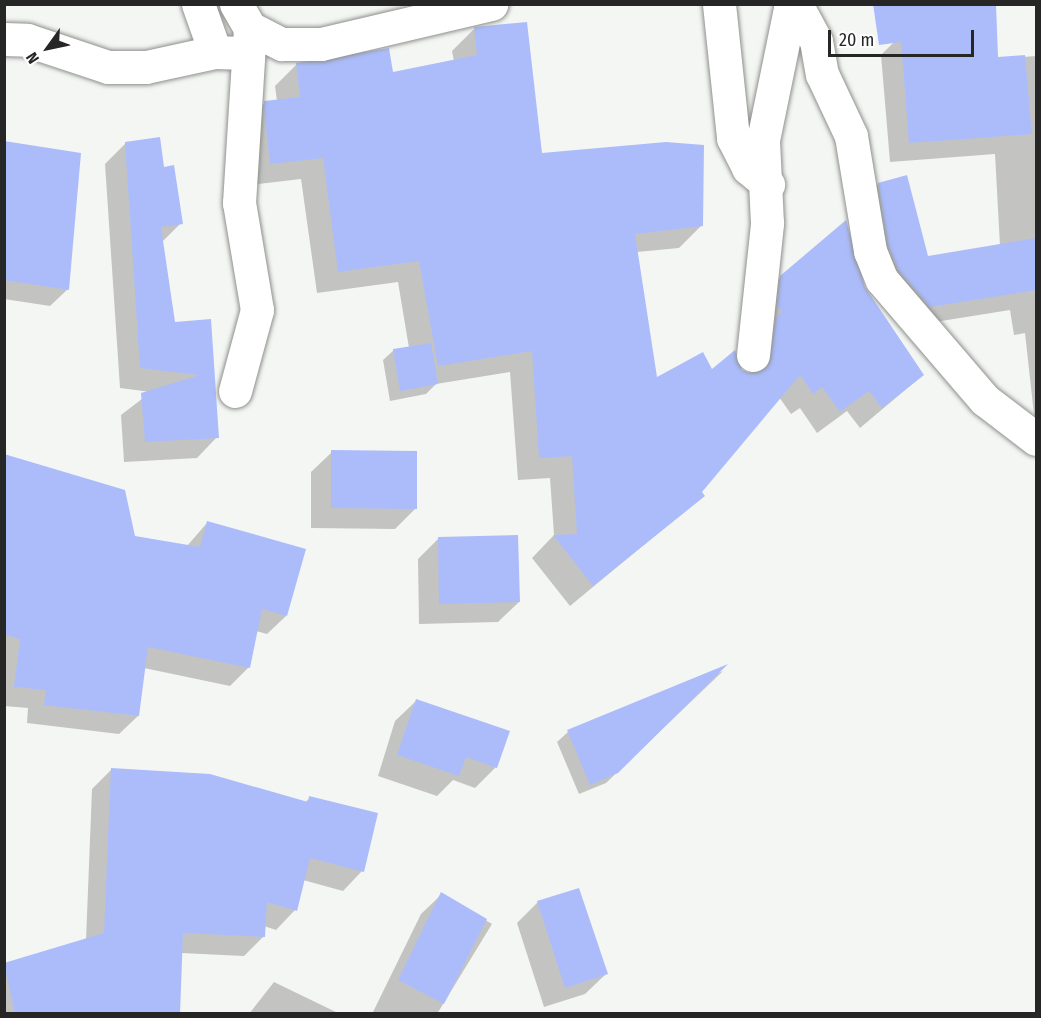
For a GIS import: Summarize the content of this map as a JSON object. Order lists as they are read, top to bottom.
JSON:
{
  "scale_bar": "20 m",
  "north": "bottom left"
}
